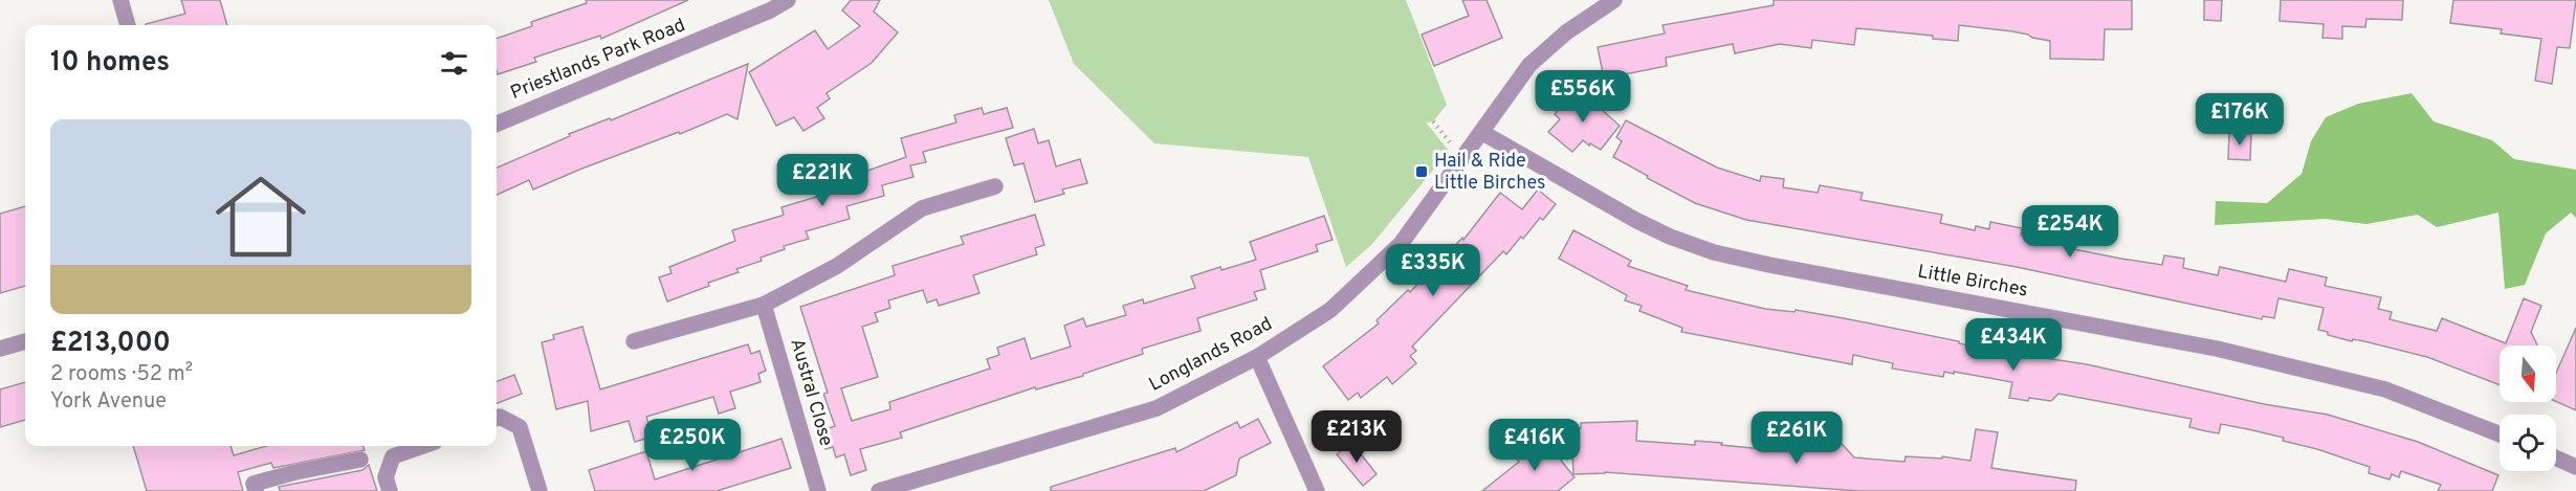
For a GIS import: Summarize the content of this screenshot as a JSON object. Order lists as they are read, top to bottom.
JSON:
{
  "streets": {
    "street": [
      "Priestlands Park Road",
      "Little Birches",
      "Longlands Road",
      "Austral Close"
    ]
  },
  "crossings": [
    ["Little Birches", "Longlands Road"]
  ],
  "places": {
    "transit": ["Hail & Ride Little Birches"]
  },
  "north": "bottom",
  "page": {
    "heading": "10 homes",
    "price": [
      "£556K",
      "£176K",
      "£221K",
      "£254K",
      "£335K",
      "£434K",
      "£213K",
      "£261K",
      "£250K",
      "£416K"
    ],
    "list": [
      {
        "name": "£213,000",
        "note": "2 rooms · 52 m² · York Avenue"
      }
    ]
  }
}
